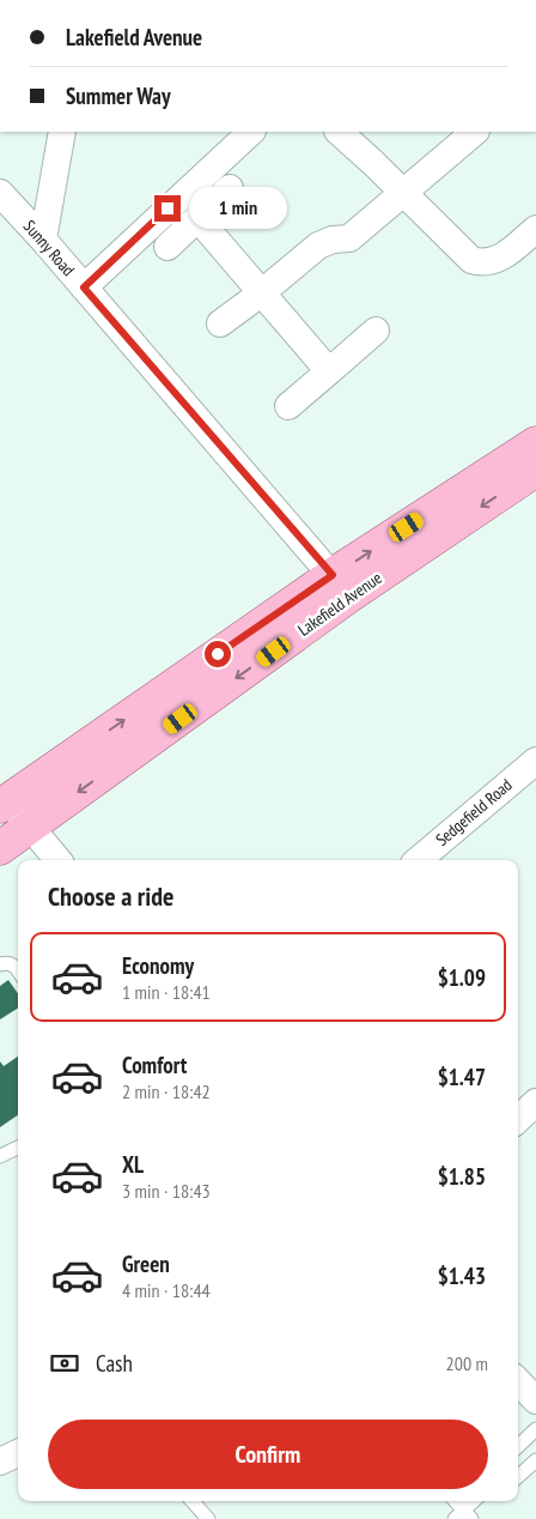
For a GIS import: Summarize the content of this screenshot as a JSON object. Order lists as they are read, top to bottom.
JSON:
{
  "streets": {
    "main road": ["Lakefield Avenue"],
    "street": ["Sunny Road", "Sedgefield Road"]
  },
  "crossings": [
    ["Sunny Road", "Lakefield Avenue"]
  ],
  "page": {
    "banner": ["Lakefield Avenue", "Summer Way"],
    "bubble": "1 min",
    "heading": "Choose a ride",
    "list": [
      {
        "name": "Economy",
        "note": "1 min · 18:41",
        "value": "$1.09"
      },
      {
        "name": "Comfort",
        "note": "2 min · 18:42",
        "value": "$1.47"
      },
      {
        "name": "XL",
        "note": "3 min · 18:43",
        "value": "$1.85"
      },
      {
        "name": "Green",
        "note": "4 min · 18:44",
        "value": "$1.43"
      }
    ],
    "pay": ["Cash", "200 m"],
    "buttons": "Confirm"
  }
}
